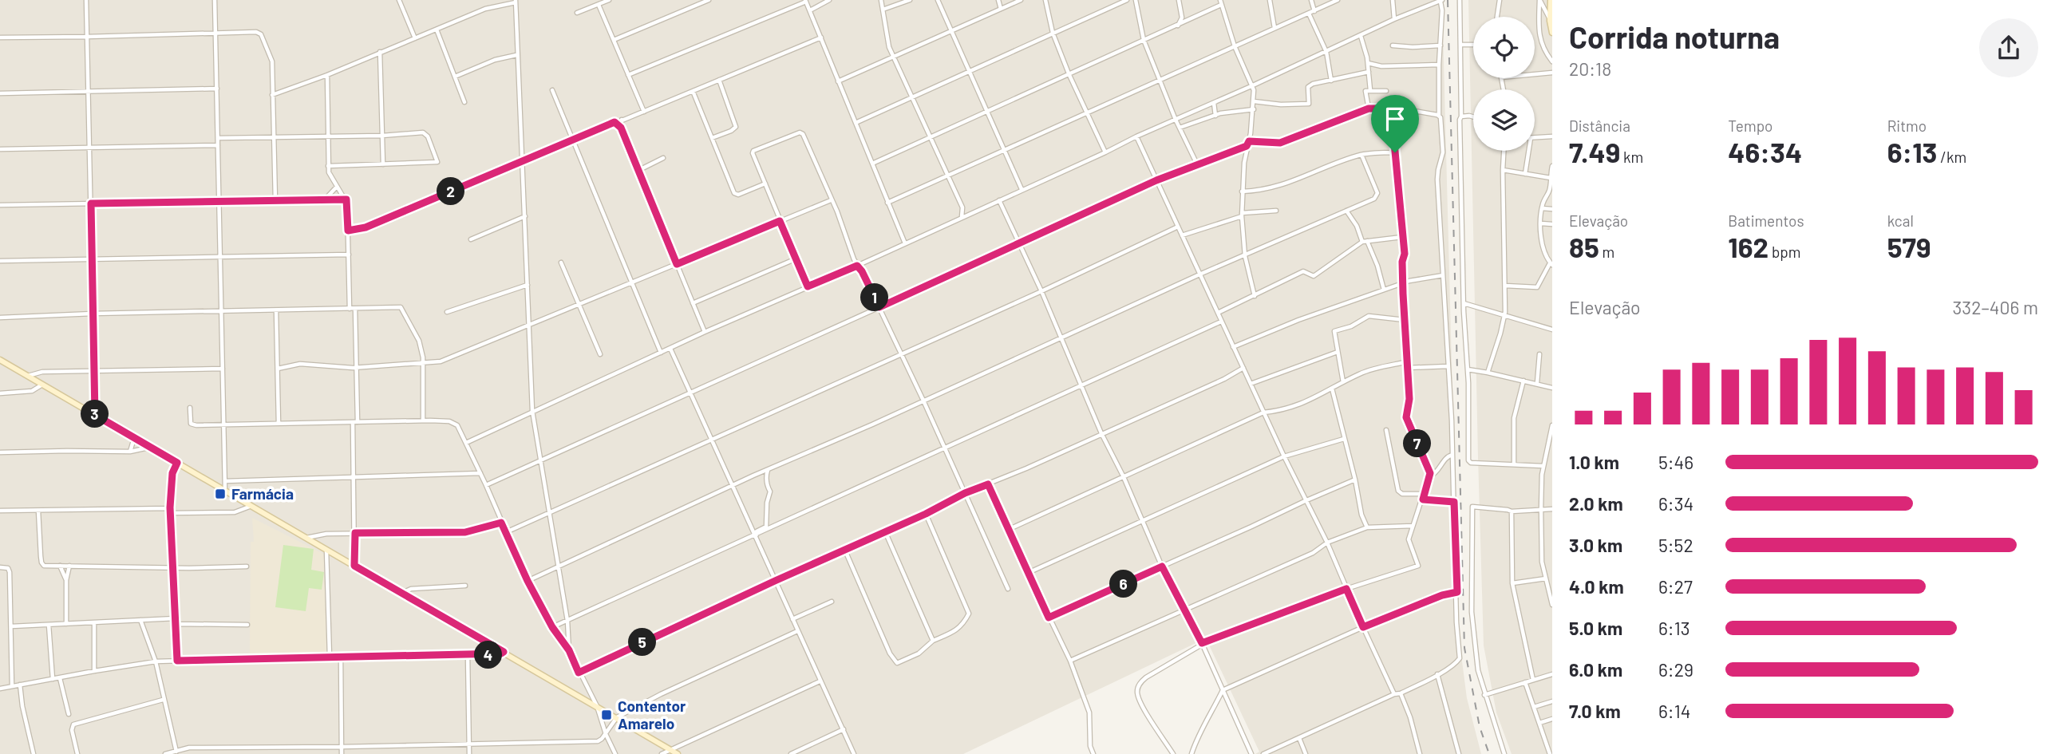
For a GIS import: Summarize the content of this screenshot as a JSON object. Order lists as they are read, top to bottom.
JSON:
{
  "places": {
    "transit": ["Farmácia", "Contentor Amarelo"]
  },
  "page": {
    "heading": ["Corrida noturna", "20:18"],
    "stats": [
      ["Distância", "7.49 km"],
      ["Tempo", "46:34"],
      ["Ritmo", "6:13 /km"],
      ["Elevação", "85 m"],
      ["Batimentos", "162 bpm"],
      ["kcal", "579"]
    ],
    "pins": [
      "2",
      "1",
      "3",
      "7",
      "6",
      "5",
      "4"
    ],
    "chart": ["Elevação", "332–406 m"],
    "list": [
      {
        "name": "1.0 km",
        "note": "5:46"
      },
      {
        "name": "2.0 km",
        "note": "6:34"
      },
      {
        "name": "3.0 km",
        "note": "5:52"
      },
      {
        "name": "4.0 km",
        "note": "6:27"
      },
      {
        "name": "5.0 km",
        "note": "6:13"
      },
      {
        "name": "6.0 km",
        "note": "6:29"
      },
      {
        "name": "7.0 km",
        "note": "6:14"
      }
    ]
  }
}
